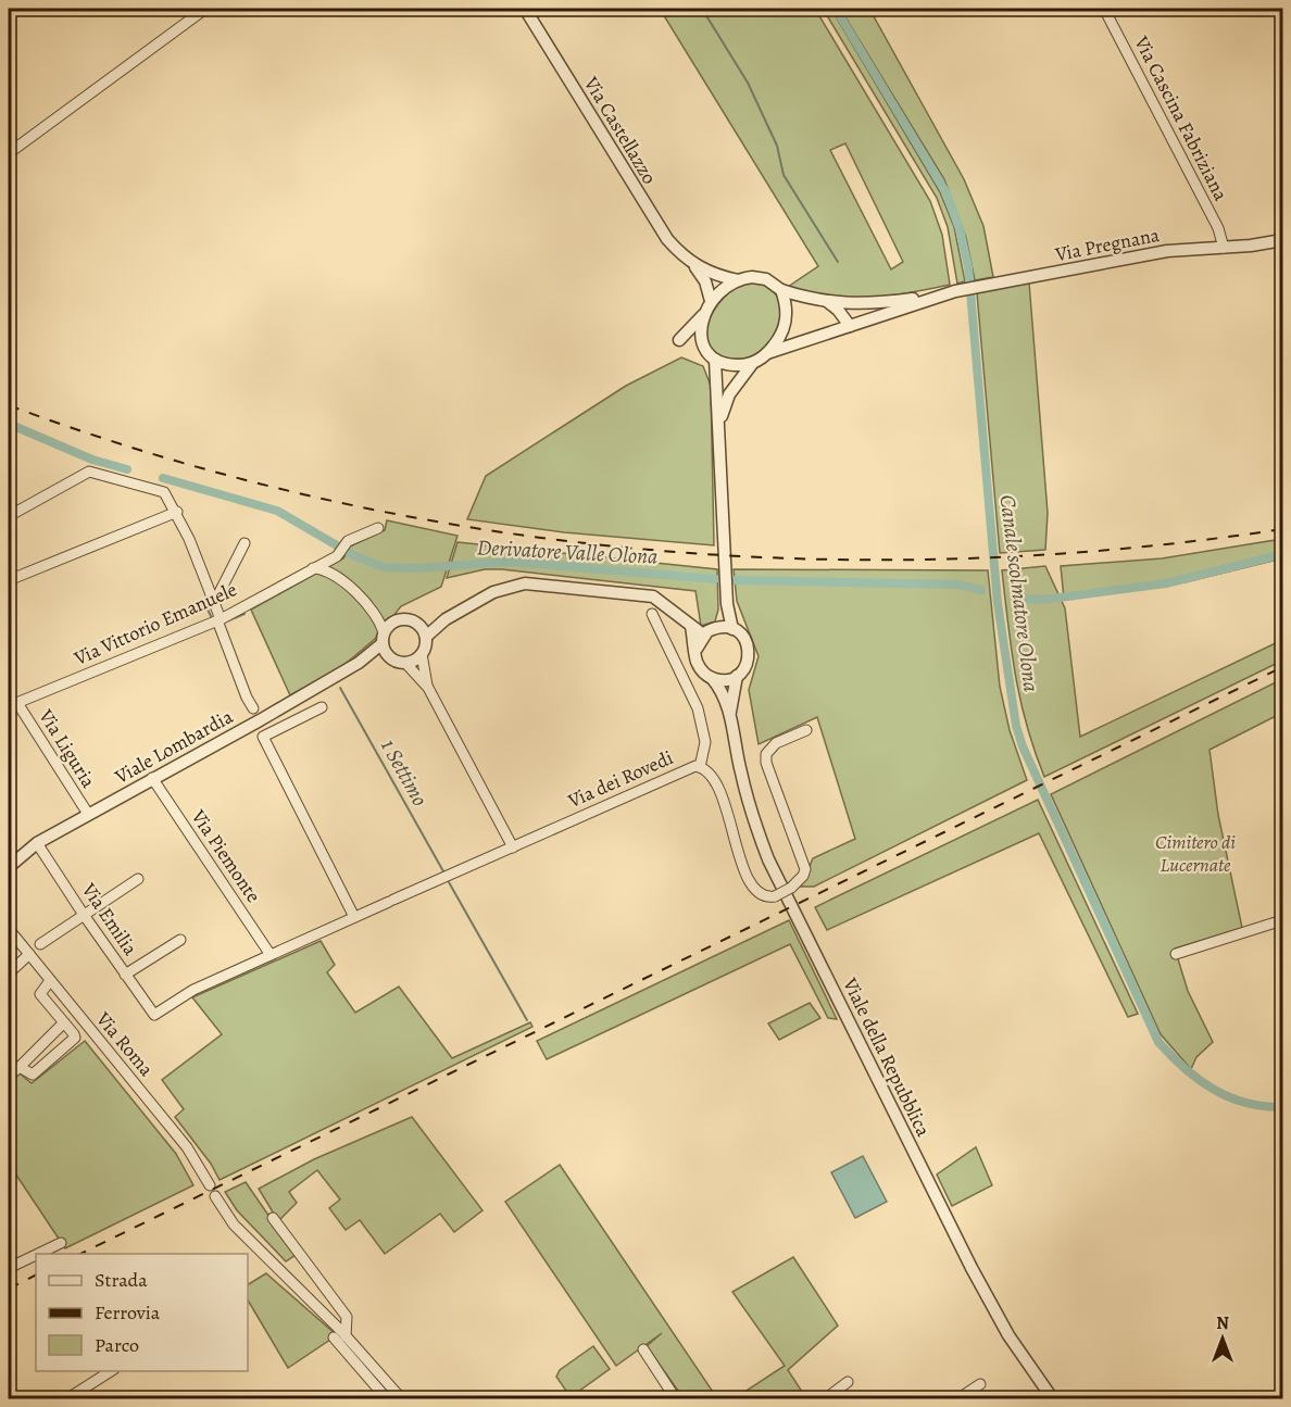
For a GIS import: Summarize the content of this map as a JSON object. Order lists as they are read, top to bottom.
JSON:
{
  "streets": {
    "street": [
      "Via Cascina Fabriziana",
      "Via Castellazzo",
      "Via Pregnana",
      "Via Vittorio Emanuele",
      "Viale Lombardia",
      "Via Liguria",
      "Via dei Rovedi",
      "Via Piemonte",
      "Via Emilia",
      "Via Roma",
      "Viale della Repubblica"
    ]
  },
  "crossings": [
    ["Via Cascina Fabriziana", "Via Pregnana"],
    ["Via Castellazzo", "Via Pregnana"],
    ["Via Vittorio Emanuele", "Via Liguria"],
    ["Viale Lombardia", "Via Liguria"],
    ["Viale Lombardia", "Via Piemonte"],
    ["Viale Lombardia", "Via Emilia"],
    ["Via dei Rovedi", "Via Piemonte"],
    ["Via dei Rovedi", "Via Emilia"]
  ],
  "water": ["Derivatore Valle Olona", "Canale scolmatore Olona", "1 Settimo"],
  "parks": ["Cimitero di Lucernate"],
  "legend": ["Strada", "Ferrovia", "Parco"],
  "north": "top"
}
